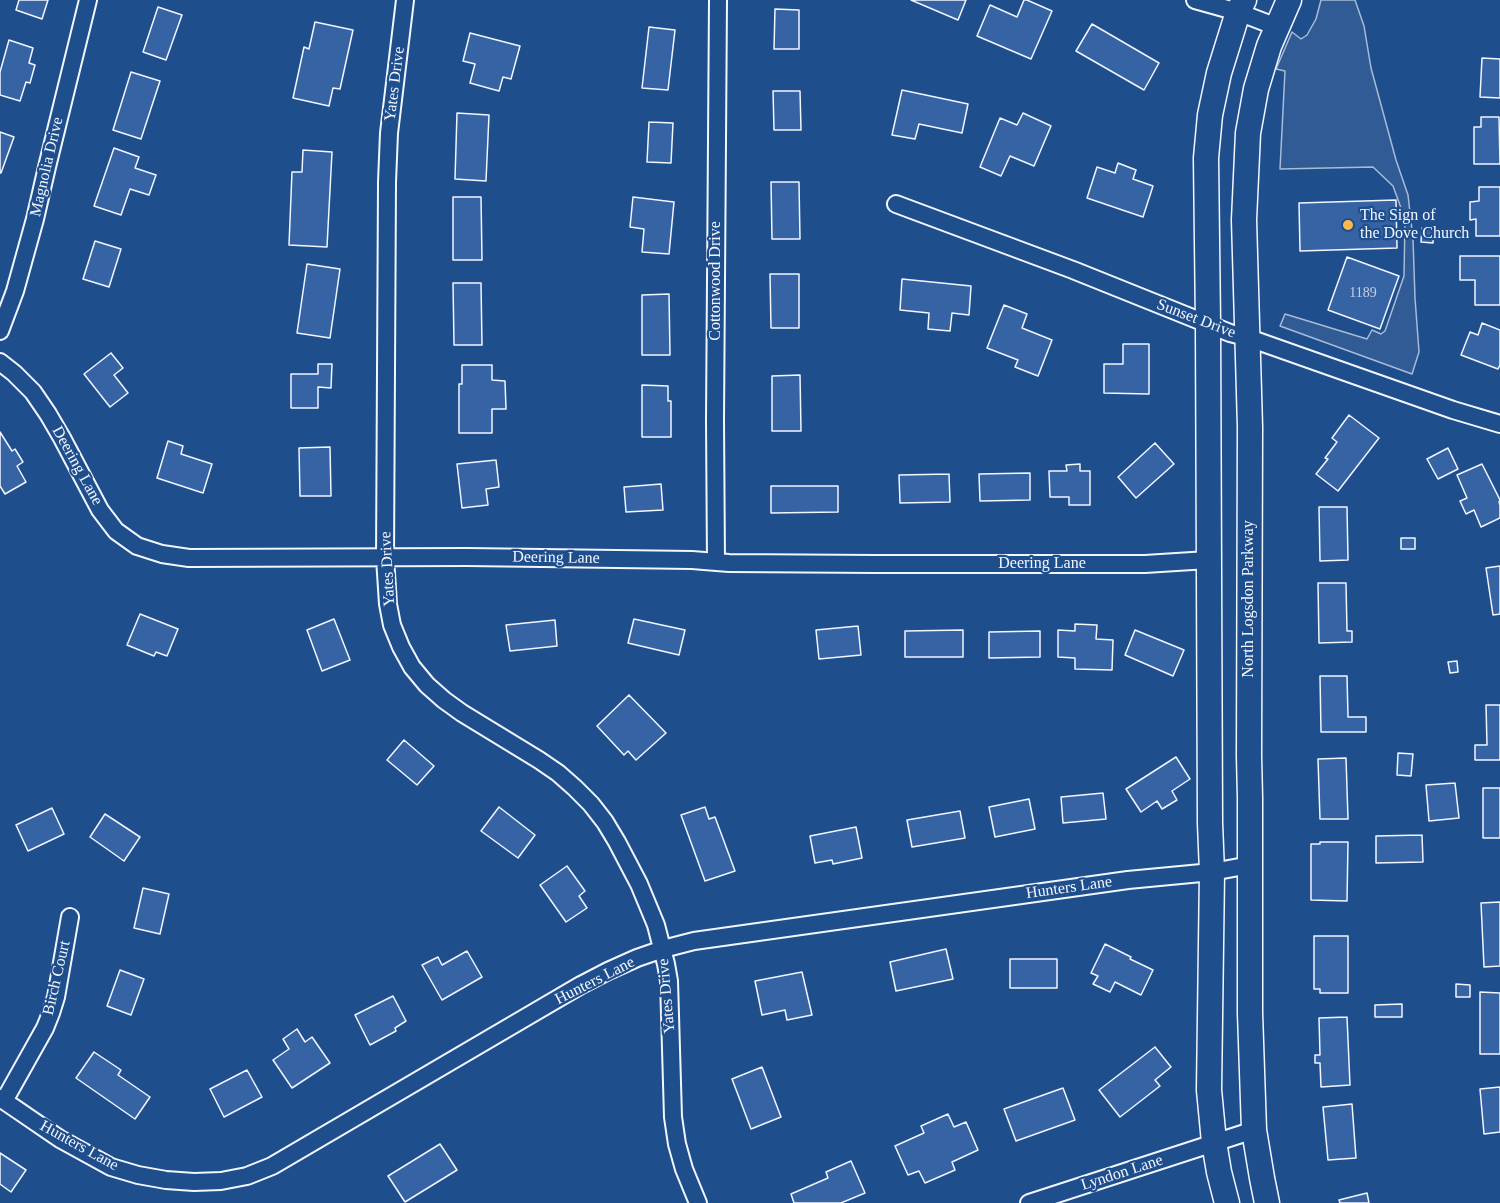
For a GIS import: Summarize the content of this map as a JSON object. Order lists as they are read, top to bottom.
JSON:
{
  "streets": {
    "main road": ["North Logsdon Parkway"],
    "street": [
      "Yates Drive",
      "Magnolia Drive",
      "Cottonwood Drive",
      "Sunset Drive",
      "Deering Lane",
      "Hunters Lane",
      "Birch Court",
      "Lyndon Lane"
    ]
  },
  "crossings": [
    ["Yates Drive", "Deering Lane"],
    ["Yates Drive", "Hunters Lane"],
    ["Cottonwood Drive", "Deering Lane"],
    ["Sunset Drive", "North Logsdon Parkway"],
    ["North Logsdon Parkway", "Hunters Lane"],
    ["North Logsdon Parkway", "Lyndon Lane"],
    ["Hunters Lane", "Birch Court"]
  ],
  "places": ["The Sign of the Dove Church"],
  "house_numbers": ["1189"]
}
